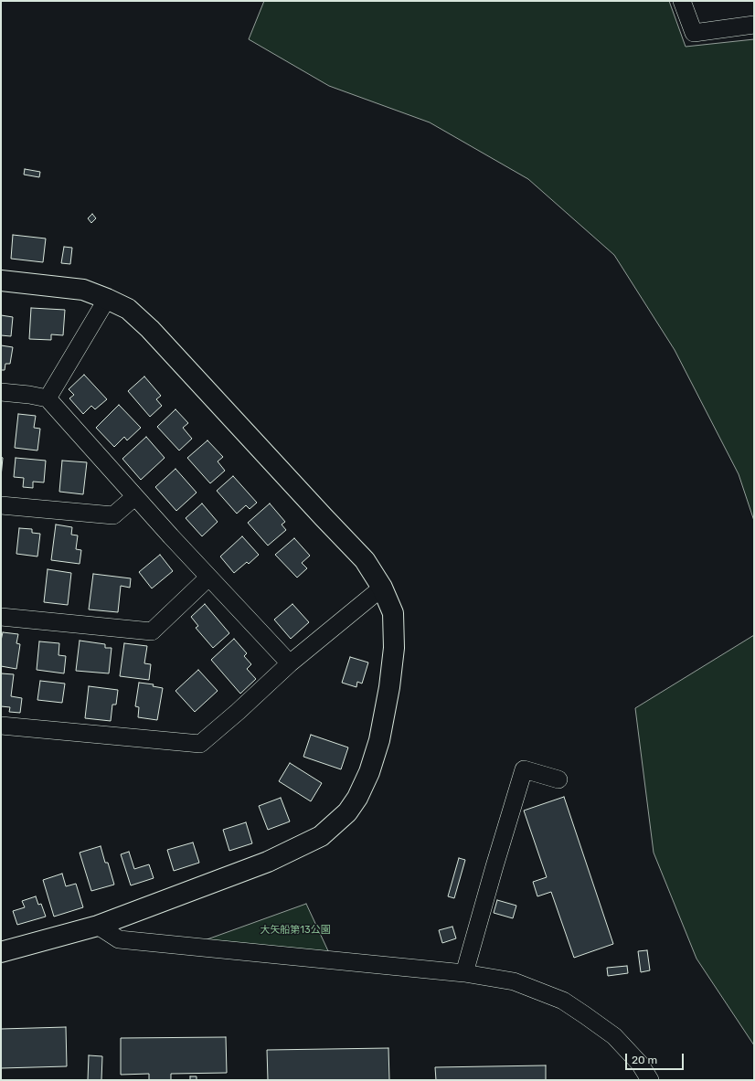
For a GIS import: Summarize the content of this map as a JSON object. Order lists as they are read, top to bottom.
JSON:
{
  "parks": ["大矢船第13公園"],
  "scale_bar": "20 m"
}
